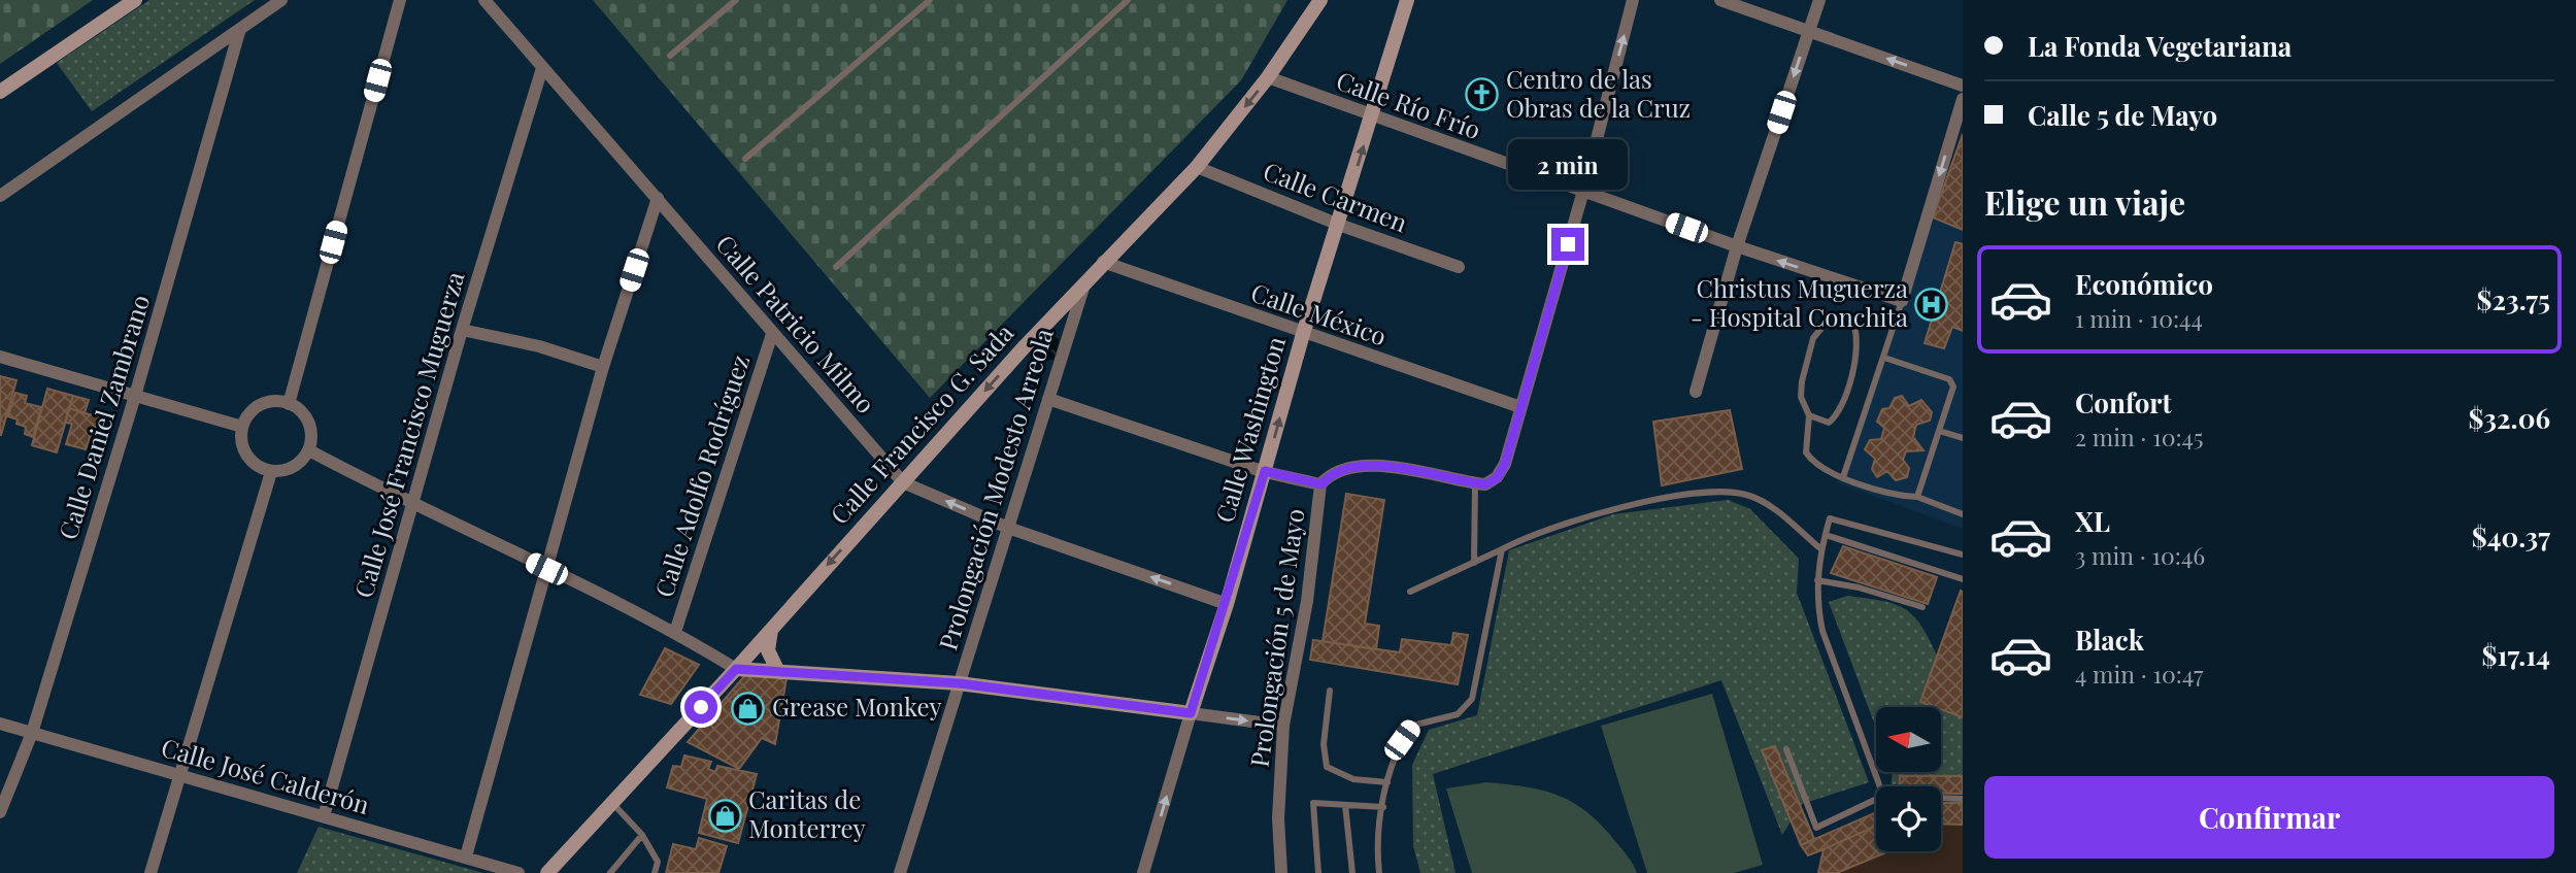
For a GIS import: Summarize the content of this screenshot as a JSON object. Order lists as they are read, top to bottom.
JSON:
{
  "streets": {
    "street": [
      "Calle Río Frío",
      "Calle Carmen",
      "Calle México",
      "Calle Patricio Milmo",
      "Calle Daniel Zambrano",
      "Calle Francisco G. Sada",
      "Calle Washington",
      "Calle José Francisco Muguerza",
      "Calle Adolfo Rodríguez",
      "Prolongación Modesto Arreola",
      "Prolongación 5 de Mayo",
      "Calle José Calderón"
    ]
  },
  "crossings": [
    ["Calle Río Frío", "Calle Francisco G. Sada"],
    ["Calle Río Frío", "Calle Washington"],
    ["Calle Carmen", "Calle Francisco G. Sada"],
    ["Calle Carmen", "Calle Washington"],
    ["Calle México", "Calle Francisco G. Sada"],
    ["Calle México", "Calle Washington"],
    ["Calle Patricio Milmo", "Calle Francisco G. Sada"],
    ["Calle Patricio Milmo", "Calle Washington"],
    ["Calle Patricio Milmo", "Calle José Francisco Muguerza"],
    ["Calle Patricio Milmo", "Calle Adolfo Rodríguez"],
    ["Calle Patricio Milmo", "Prolongación Modesto Arreola"],
    ["Calle Daniel Zambrano", "Calle José Calderón"],
    ["Calle Francisco G. Sada", "Prolongación Modesto Arreola"],
    ["Calle José Francisco Muguerza", "Calle José Calderón"]
  ],
  "one_way": ["Calle Patricio Milmo", "Calle Francisco G. Sada", "Calle Washington"],
  "places": {
    "church": ["Centro de las Obras de la Cruz"],
    "hospital": ["Christus Muguerza - Hospital Conchita"],
    "shop": ["Grease Monkey", "Caritas de Monterrey"]
  },
  "north": "left",
  "page": {
    "banner": ["La Fonda Vegetariana", "Calle 5 de Mayo"],
    "bubble": "2 min",
    "heading": "Elige un viaje",
    "list": [
      {
        "name": "Económico",
        "note": "1 min · 10:44",
        "value": "$23.75"
      },
      {
        "name": "Confort",
        "note": "2 min · 10:45",
        "value": "$32.06"
      },
      {
        "name": "XL",
        "note": "3 min · 10:46",
        "value": "$40.37"
      },
      {
        "name": "Black",
        "note": "4 min · 10:47",
        "value": "$17.14"
      }
    ],
    "buttons": "Confirmar"
  }
}
